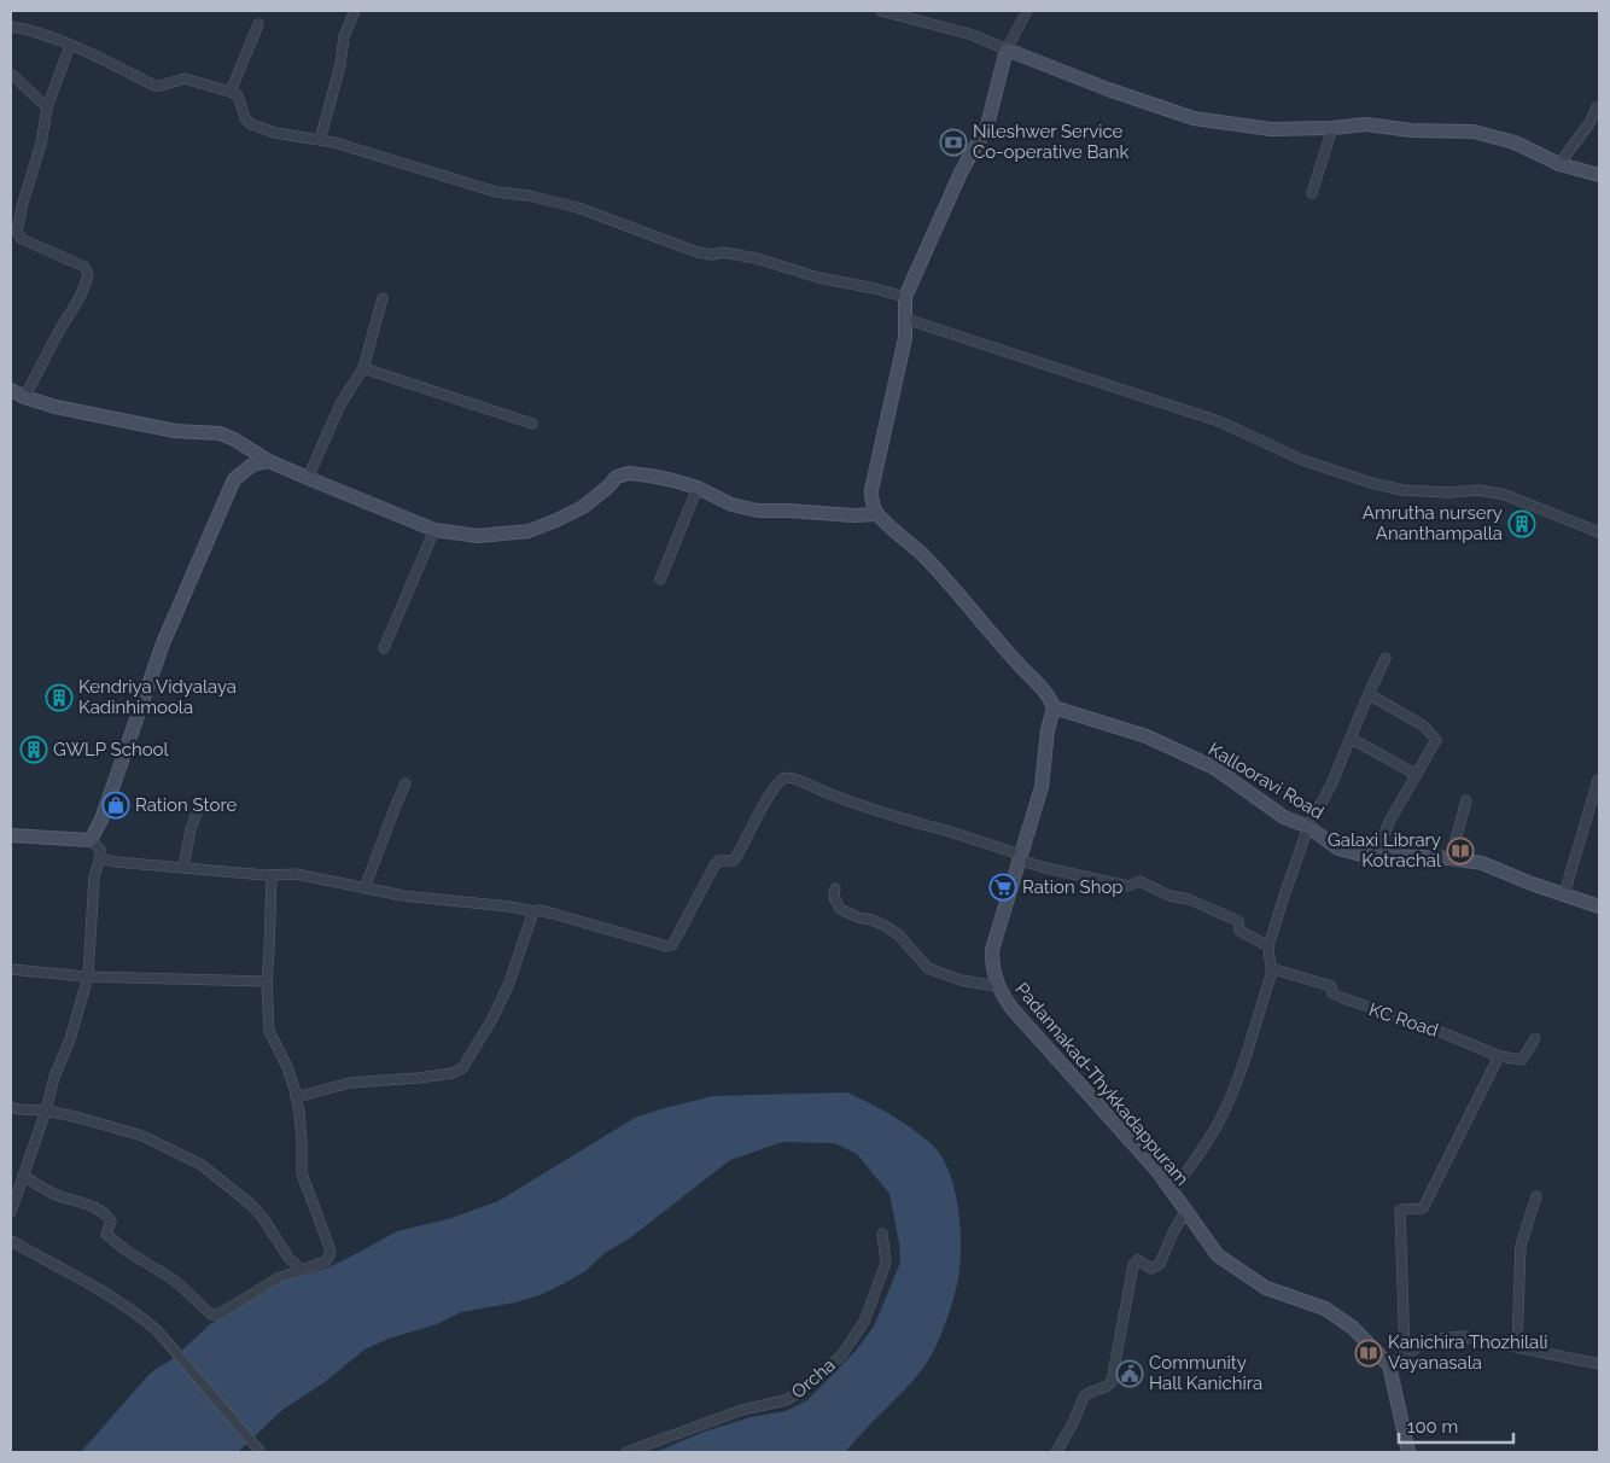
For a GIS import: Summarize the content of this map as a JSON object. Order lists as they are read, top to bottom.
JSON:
{
  "streets": {
    "main road": ["Kallooravi Road", "Padannakad-Thykkadappuram"],
    "street": ["KC Road", "Orcha"]
  },
  "crossings": [
    ["Kallooravi Road", "Padannakad-Thykkadappuram"]
  ],
  "places": {
    "bank": ["Nileshwer Service Co-operative Bank"],
    "building": ["Amrutha nursery Ananthampalla", "Kendriya Vidyalaya Kadinhimoola", "GWLP School"],
    "shop": ["Ration Store"],
    "library": ["Galaxi Library Kotrachal", "Kanichira Thozhilali Vayanasala"],
    "supermarket": ["Ration Shop"],
    "public building": ["Community Hall Kanichira"]
  },
  "scale_bar": "100 m"
}
